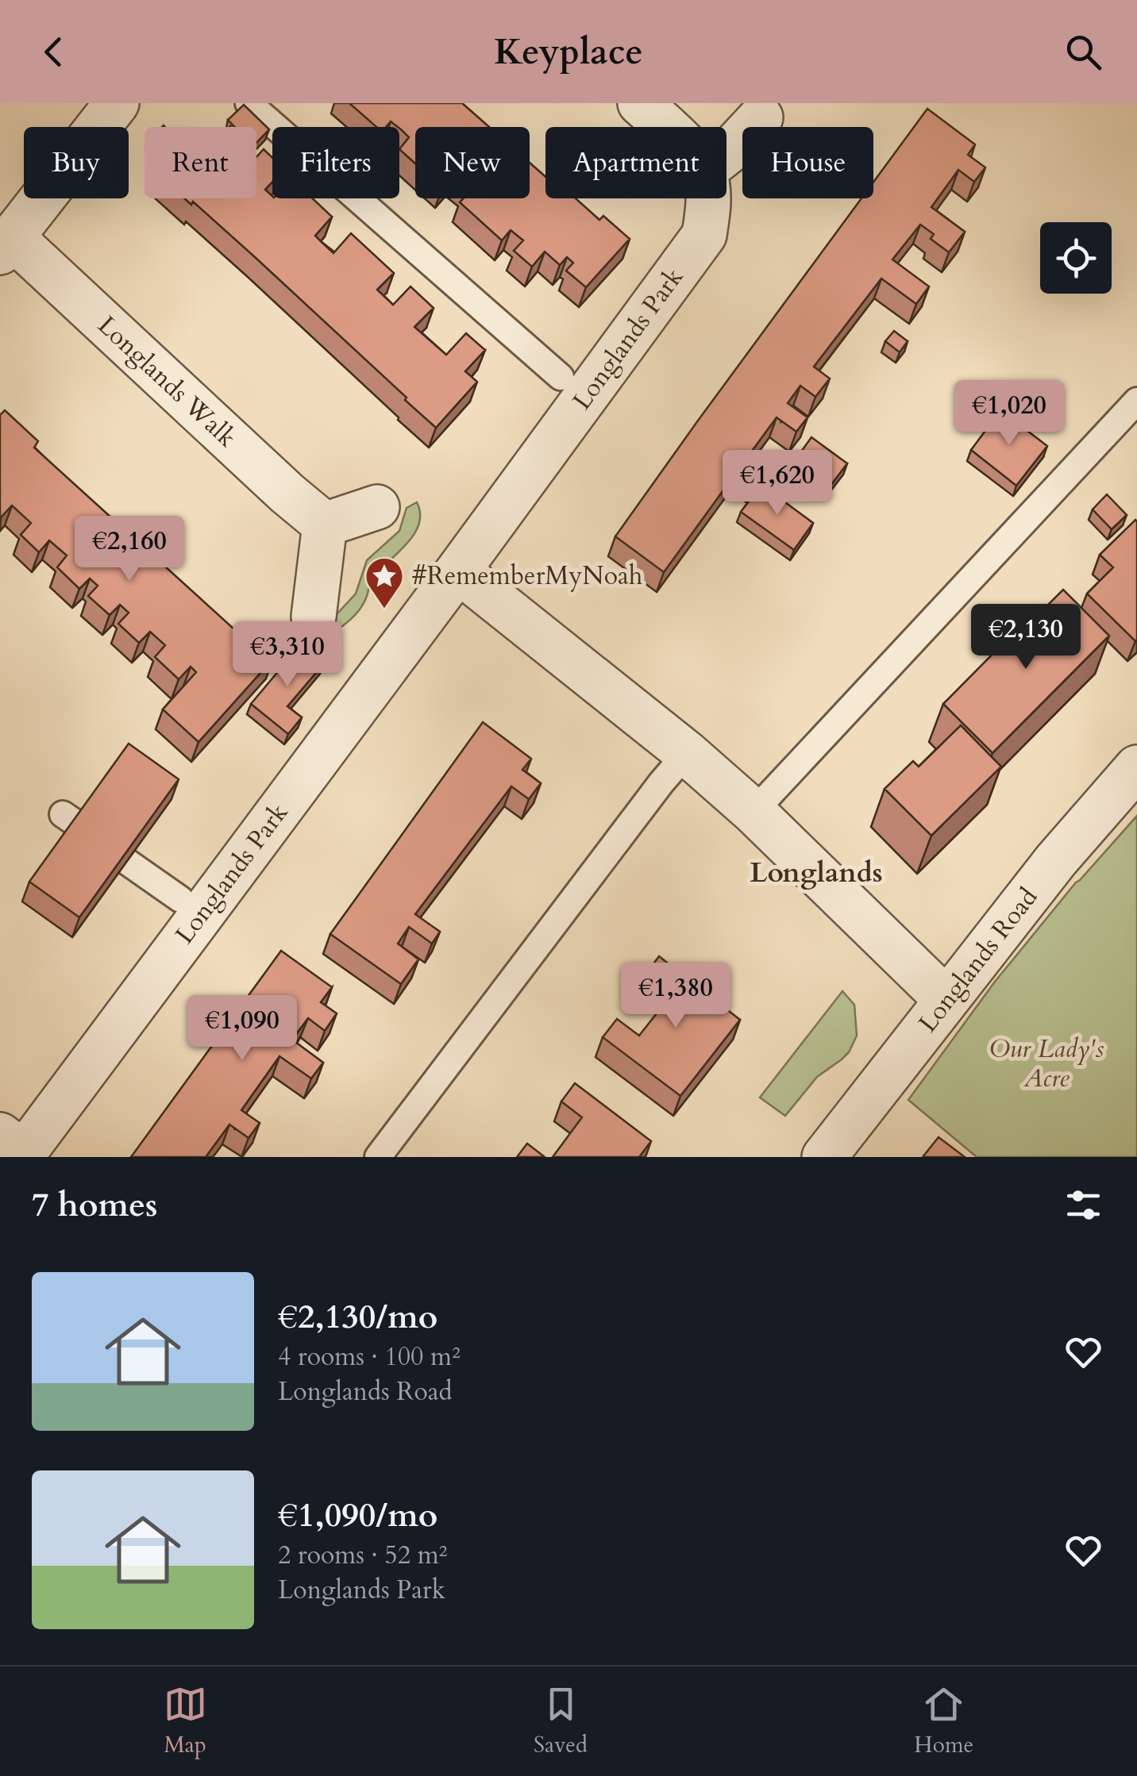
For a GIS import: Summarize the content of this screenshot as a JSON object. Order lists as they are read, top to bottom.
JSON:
{
  "streets": {
    "street": ["Longlands Park", "Longlands Walk", "Longlands Road"]
  },
  "districts": ["Longlands"],
  "parks": ["Our Lady's Acre"],
  "places": {
    "place": ["#RememberMyNoah"]
  },
  "page": {
    "header": "Keyplace",
    "chip": [
      "Buy",
      "Rent",
      "Filters",
      "New",
      "Apartment",
      "House"
    ],
    "price": [
      "€1,020",
      "€1,620",
      "€2,160",
      "€2,130",
      "€3,310",
      "€1,380",
      "€1,090"
    ],
    "heading": "7 homes",
    "list": [
      {
        "name": "€2,130/mo",
        "note": "4 rooms · 100 m² · Longlands Road"
      },
      {
        "name": "€1,090/mo",
        "note": "2 rooms · 52 m² · Longlands Park"
      }
    ],
    "tabs": ["Map", "Saved", "Home"]
  }
}
